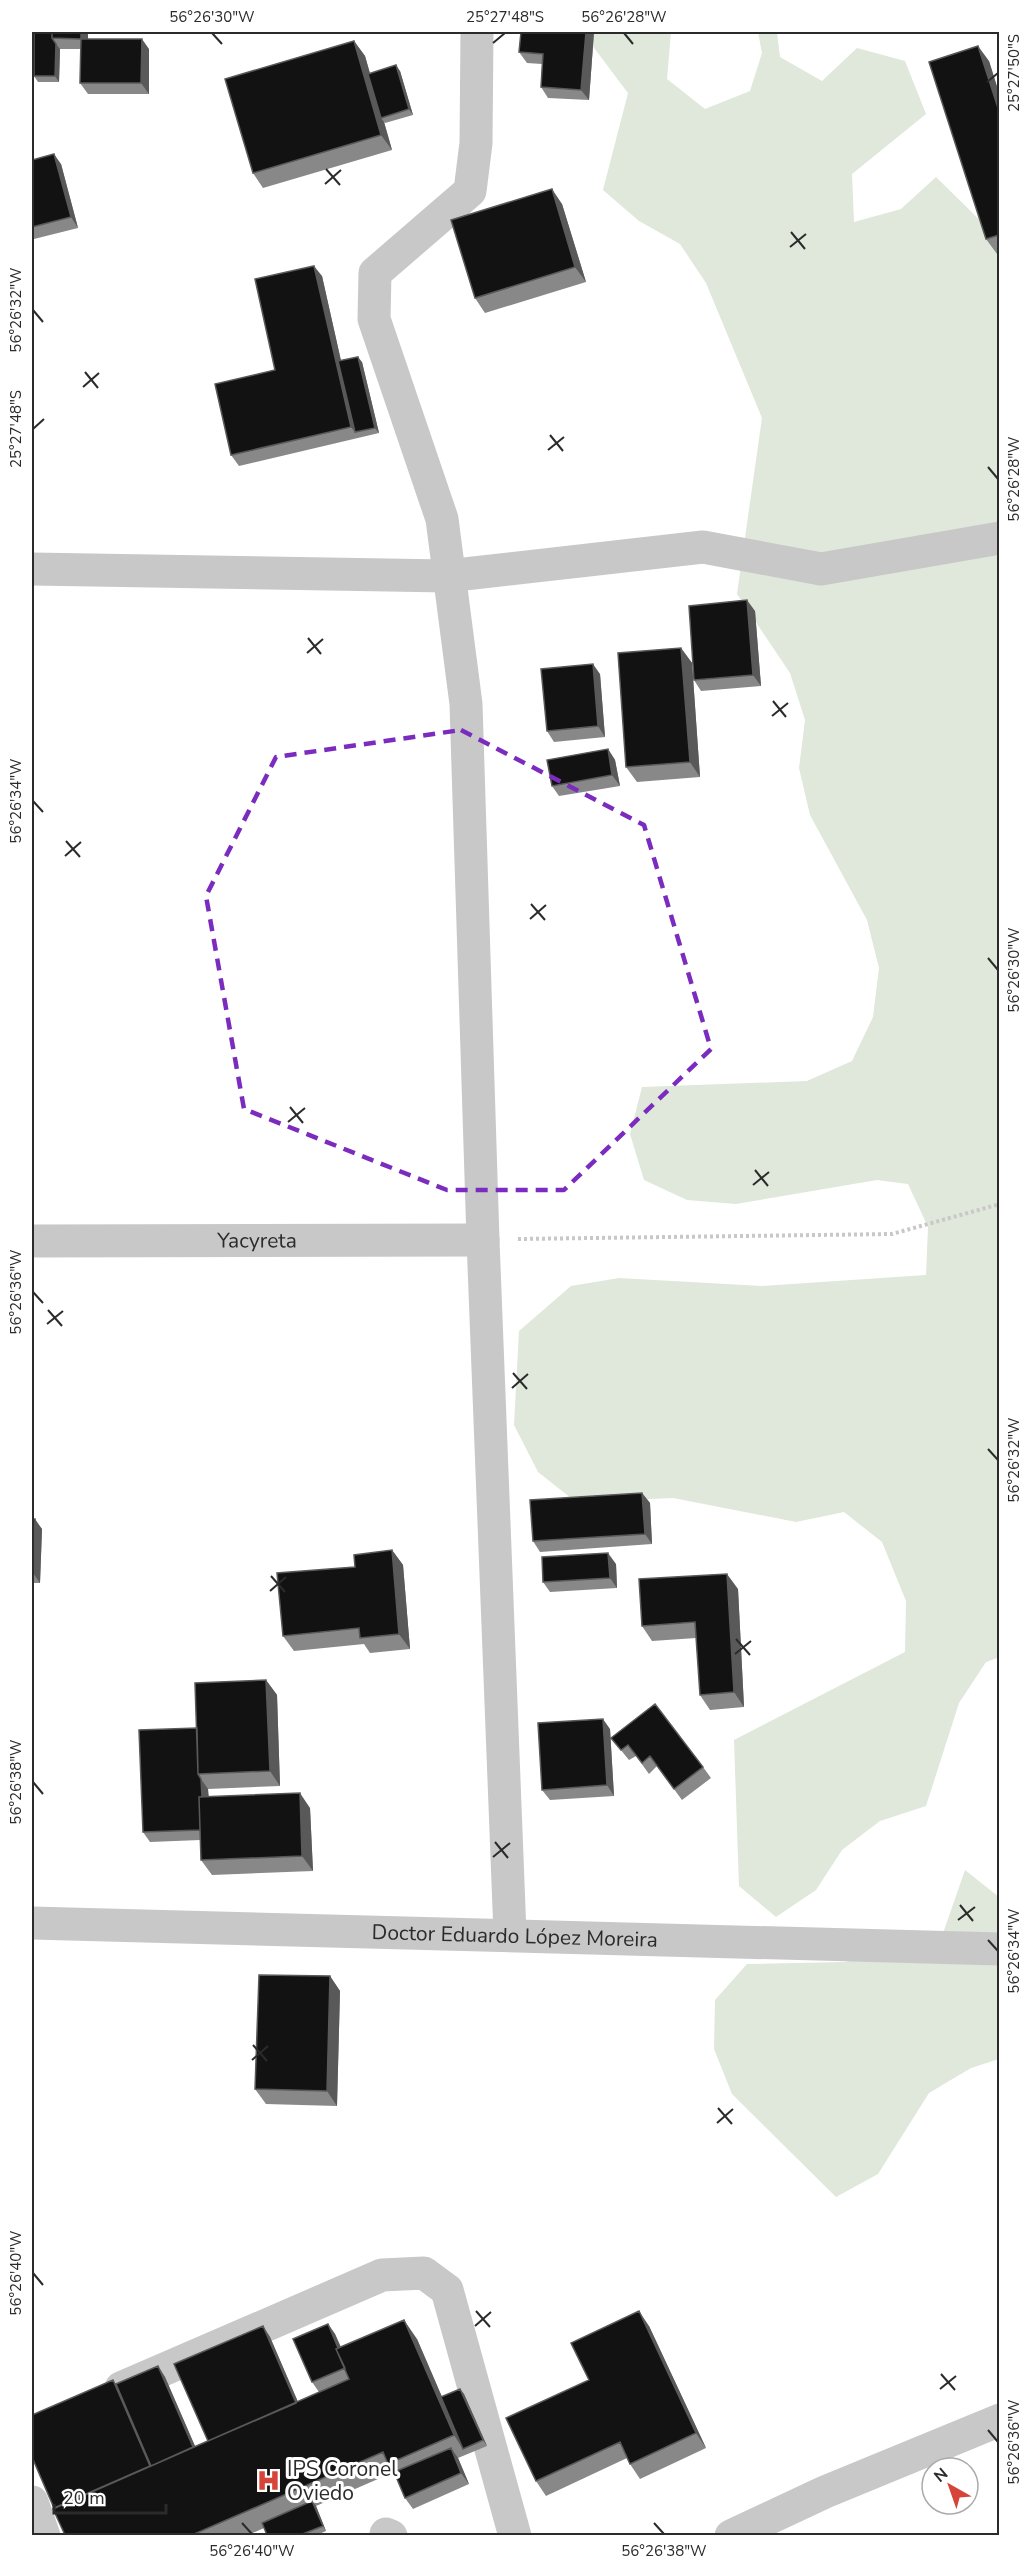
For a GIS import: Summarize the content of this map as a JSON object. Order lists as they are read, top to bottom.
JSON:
{
  "streets": {
    "street": ["Yacyreta", "Doctor Eduardo López Moreira"]
  },
  "places": {
    "hospital": ["IPS Coronel Oviedo"]
  },
  "scale_bar": "20 m",
  "north": "top left",
  "coordinates": [
    "56°26'30\"W",
    "25°27'48\"S",
    "56°26'28\"W",
    "25°27'50\"S",
    "56°26'32\"W",
    "56°26'34\"W",
    "56°26'36\"W",
    "56°26'38\"W",
    "56°26'40\"W"
  ]
}
